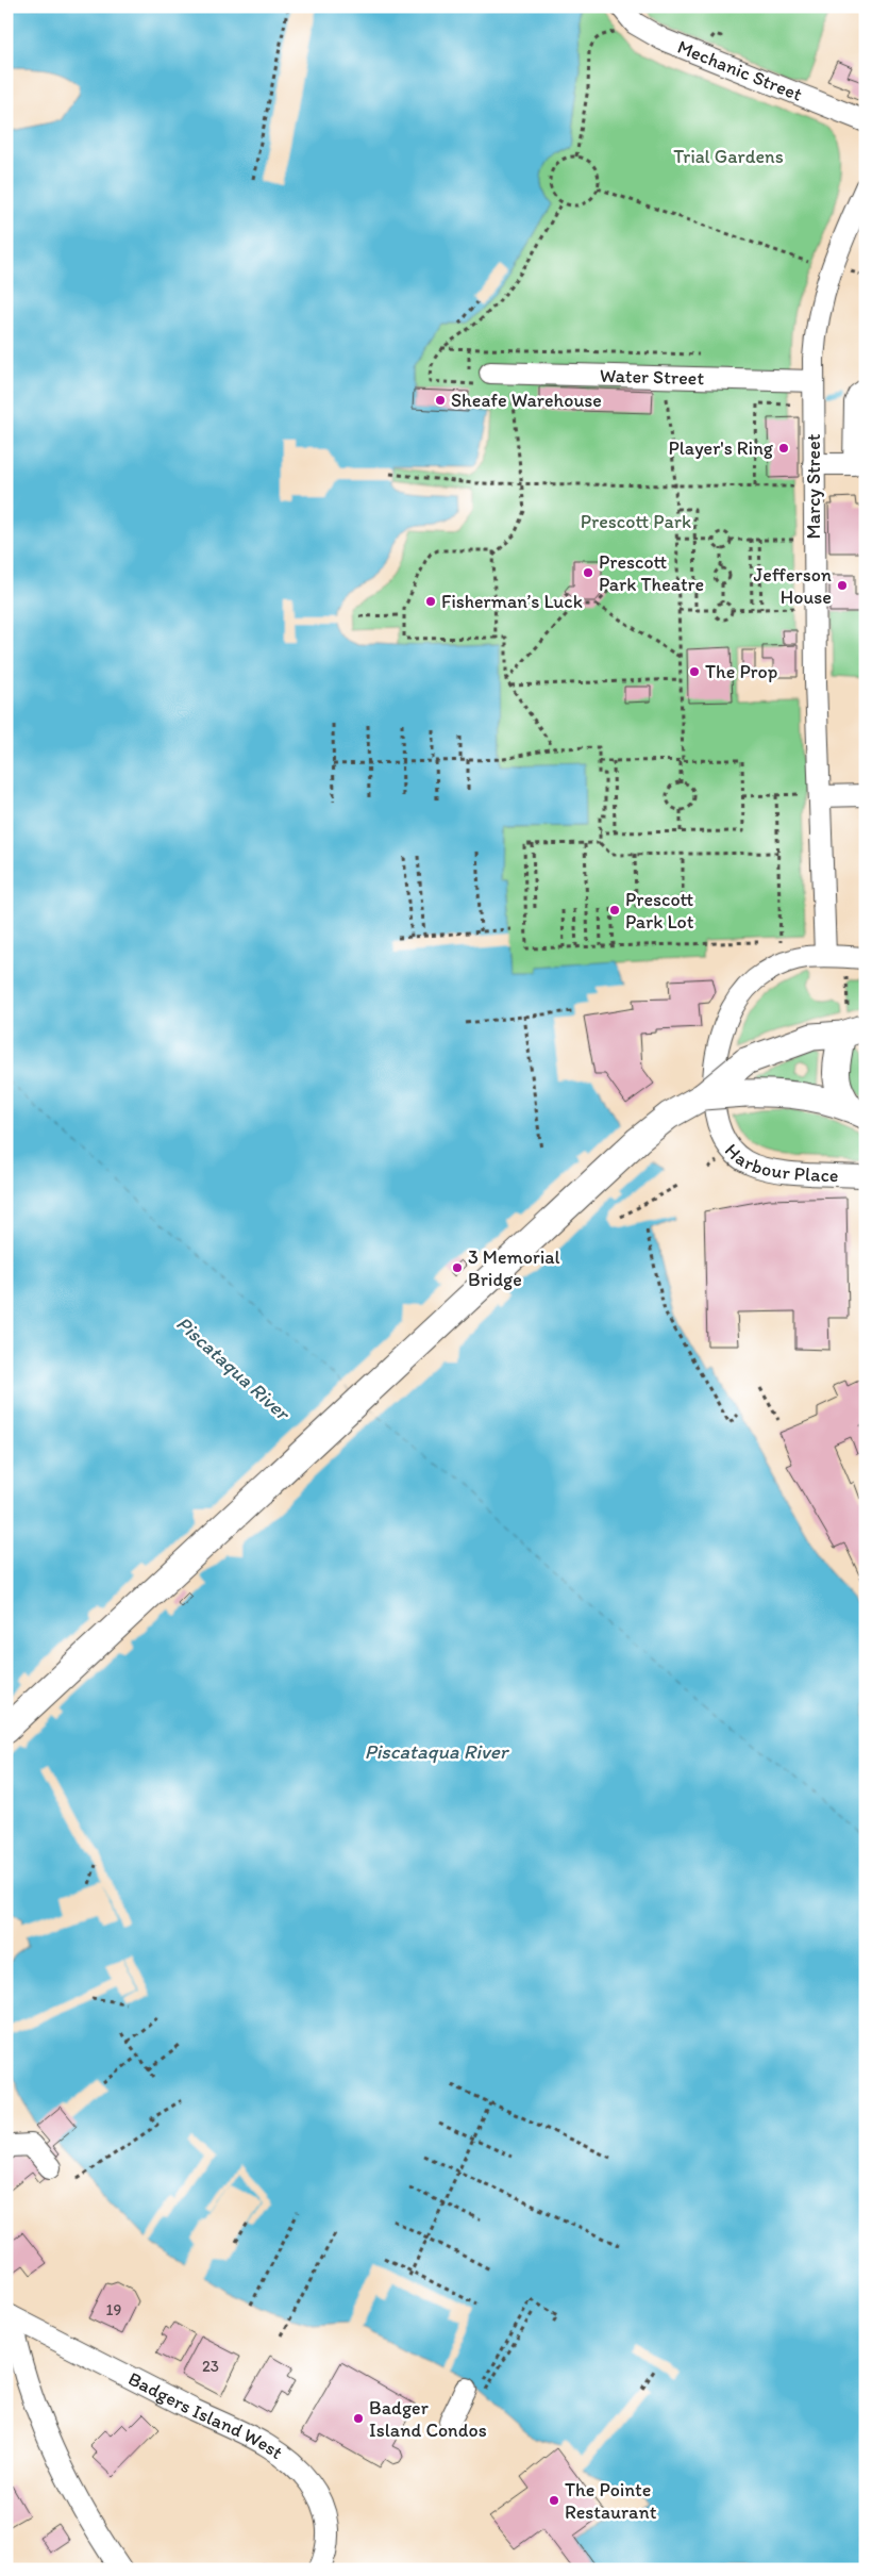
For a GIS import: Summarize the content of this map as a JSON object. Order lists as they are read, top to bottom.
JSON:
{
  "streets": {
    "street": [
      "Mechanic Street",
      "Water Street",
      "Marcy Street",
      "Harbour Place",
      "Badgers Island West"
    ]
  },
  "crossings": [
    ["Water Street", "Marcy Street"],
    ["Marcy Street", "Harbour Place"]
  ],
  "water": ["Piscataqua River"],
  "parks": ["Trial Gardens", "Prescott Park"],
  "places": [
    "Sheafe Warehouse",
    "Player's Ring",
    "Prescott Park Theatre",
    "Jefferson House",
    "Fisherman’s Luck",
    "The Prop",
    "Prescott Park Lot",
    "3 Memorial Bridge",
    "Badger Island Condos",
    "The Pointe Restaurant"
  ],
  "house_numbers": ["19", "23"]
}
